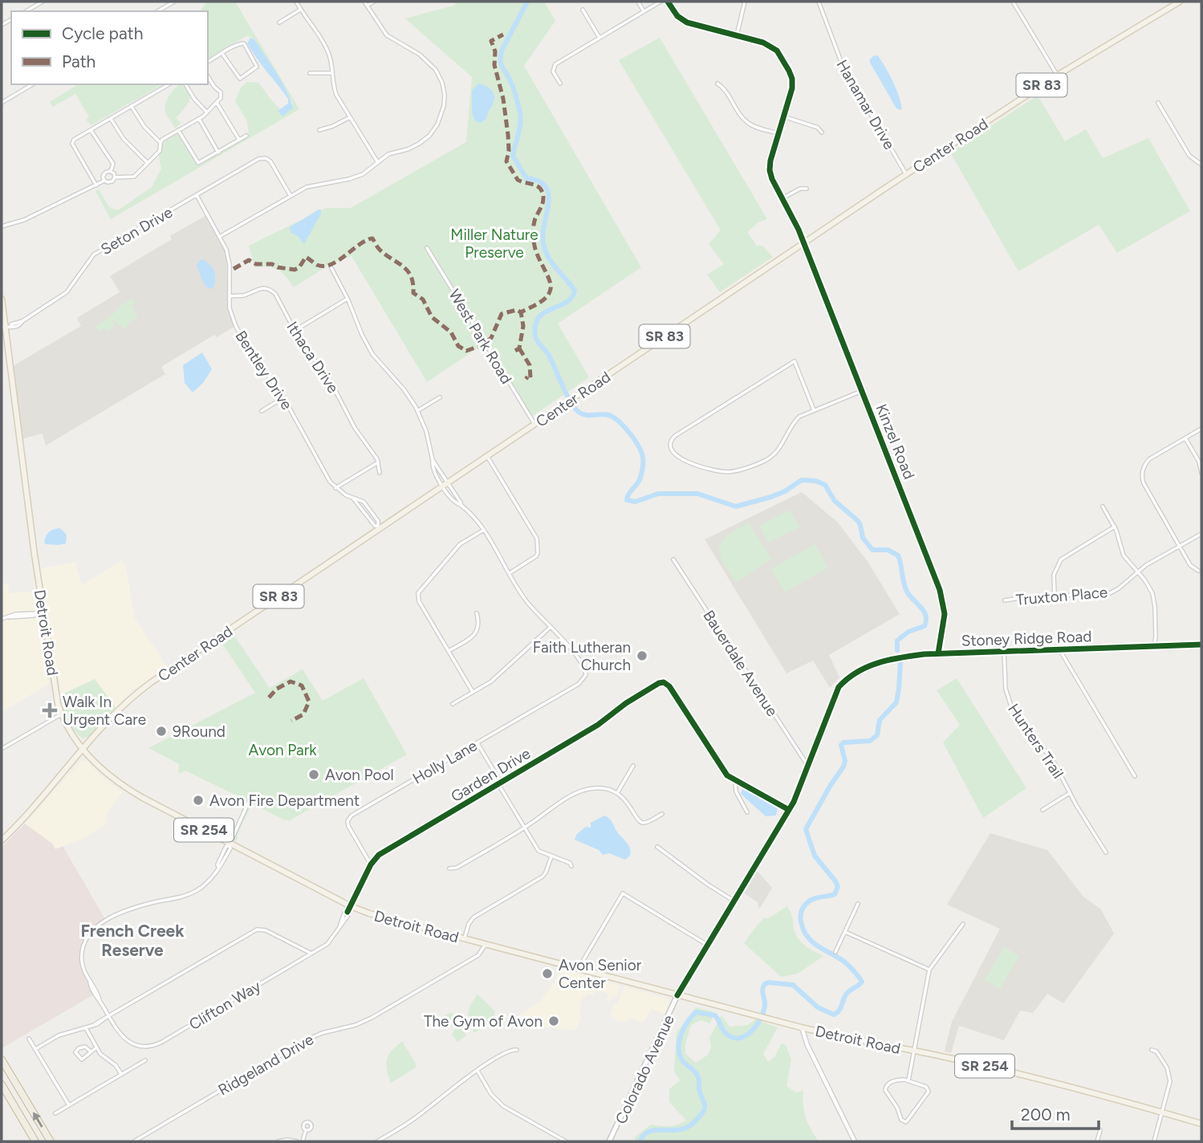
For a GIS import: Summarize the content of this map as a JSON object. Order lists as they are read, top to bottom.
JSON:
{
  "streets": {
    "main road": [
      "SR 83",
      "Center Road",
      "Detroit Road",
      "SR 254",
      "Colorado Avenue"
    ],
    "street": [
      "Hanamar Drive",
      "Seton Drive",
      "West Park Road",
      "Ithaca Drive",
      "Bentley Drive",
      "Kinzel Road",
      "Truxton Place",
      "Stoney Ridge Road",
      "Bauerdale Avenue",
      "Hunters Trail",
      "Holly Lane",
      "Garden Drive",
      "Clifton Way",
      "Ridgeland Drive"
    ]
  },
  "crossings": [
    ["Hanamar Drive", "Center Road"],
    ["Center Road", "West Park Road"],
    ["Center Road", "Bentley Drive"],
    ["Center Road", "Kinzel Road"],
    ["Center Road", "Detroit Road"],
    ["Seton Drive", "Bentley Drive"],
    ["Seton Drive", "Detroit Road"],
    ["Ithaca Drive", "Bentley Drive"],
    ["Kinzel Road", "Stoney Ridge Road"],
    ["Detroit Road", "Stoney Ridge Road"],
    ["Detroit Road", "Garden Drive"],
    ["Detroit Road", "Clifton Way"],
    ["Detroit Road", "Ridgeland Drive"],
    ["Detroit Road", "Colorado Avenue"],
    ["Stoney Ridge Road", "Bauerdale Avenue"],
    ["Stoney Ridge Road", "Hunters Trail"],
    ["Stoney Ridge Road", "Colorado Avenue"],
    ["Holly Lane", "Garden Drive"],
    ["Garden Drive", "Clifton Way"]
  ],
  "districts": ["French Creek Reserve"],
  "parks": ["Miller Nature Preserve", "Avon Park"],
  "places": {
    "other": [
      "Faith Lutheran Church",
      "9Round",
      "Avon Pool",
      "Avon Fire Department",
      "Avon Senior Center",
      "The Gym of Avon"
    ],
    "health": ["Walk In Urgent Care"]
  },
  "legend": ["Cycle path", "Path"],
  "scale_bar": "200 m"
}
